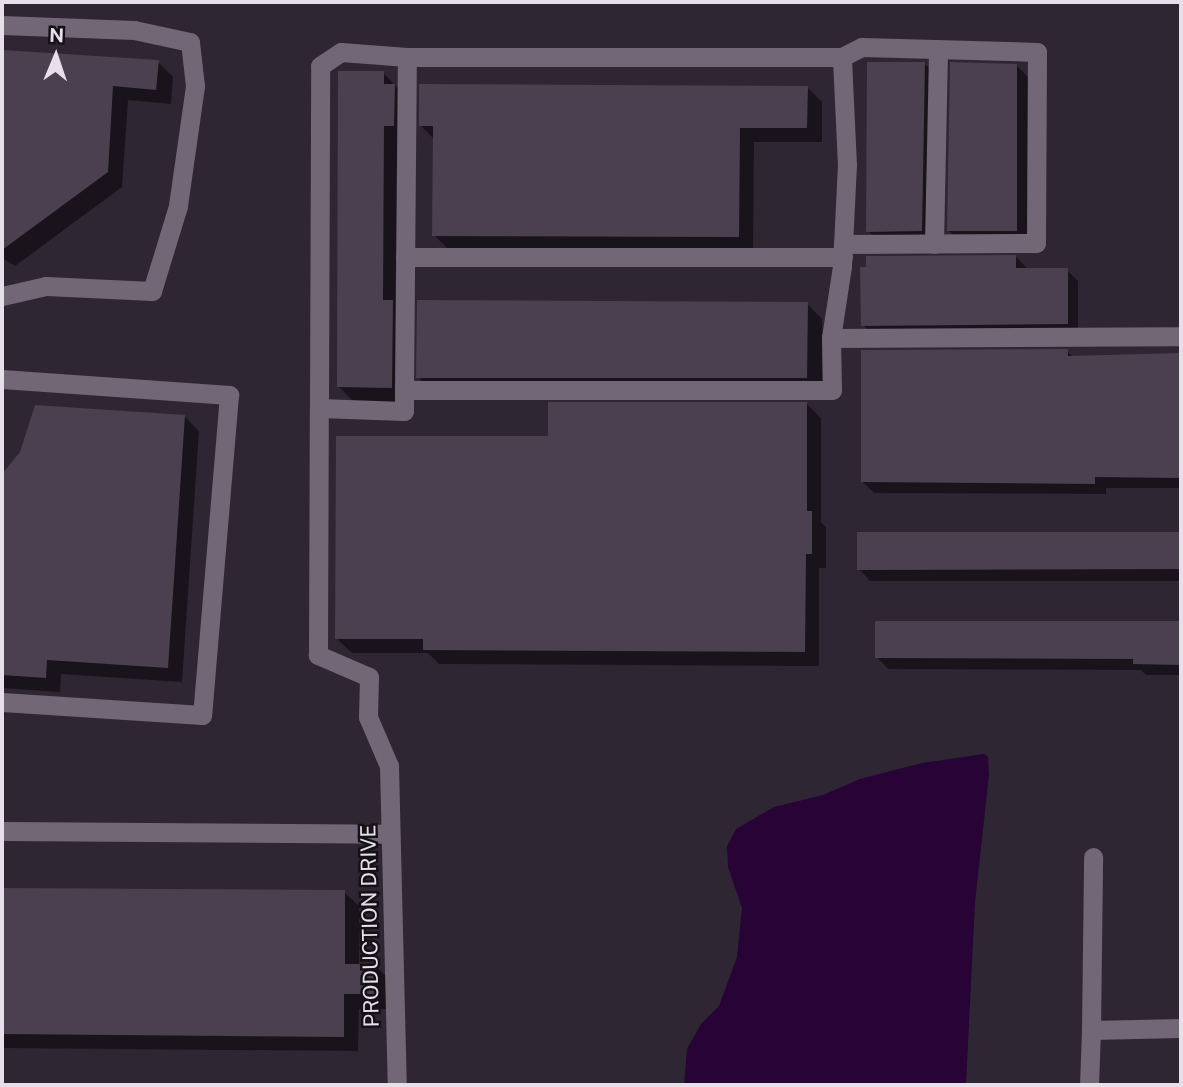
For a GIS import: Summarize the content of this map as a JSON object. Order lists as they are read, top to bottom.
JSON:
{
  "streets": {
    "street": ["PRODUCTION DRIVE"]
  },
  "north": "top"
}
